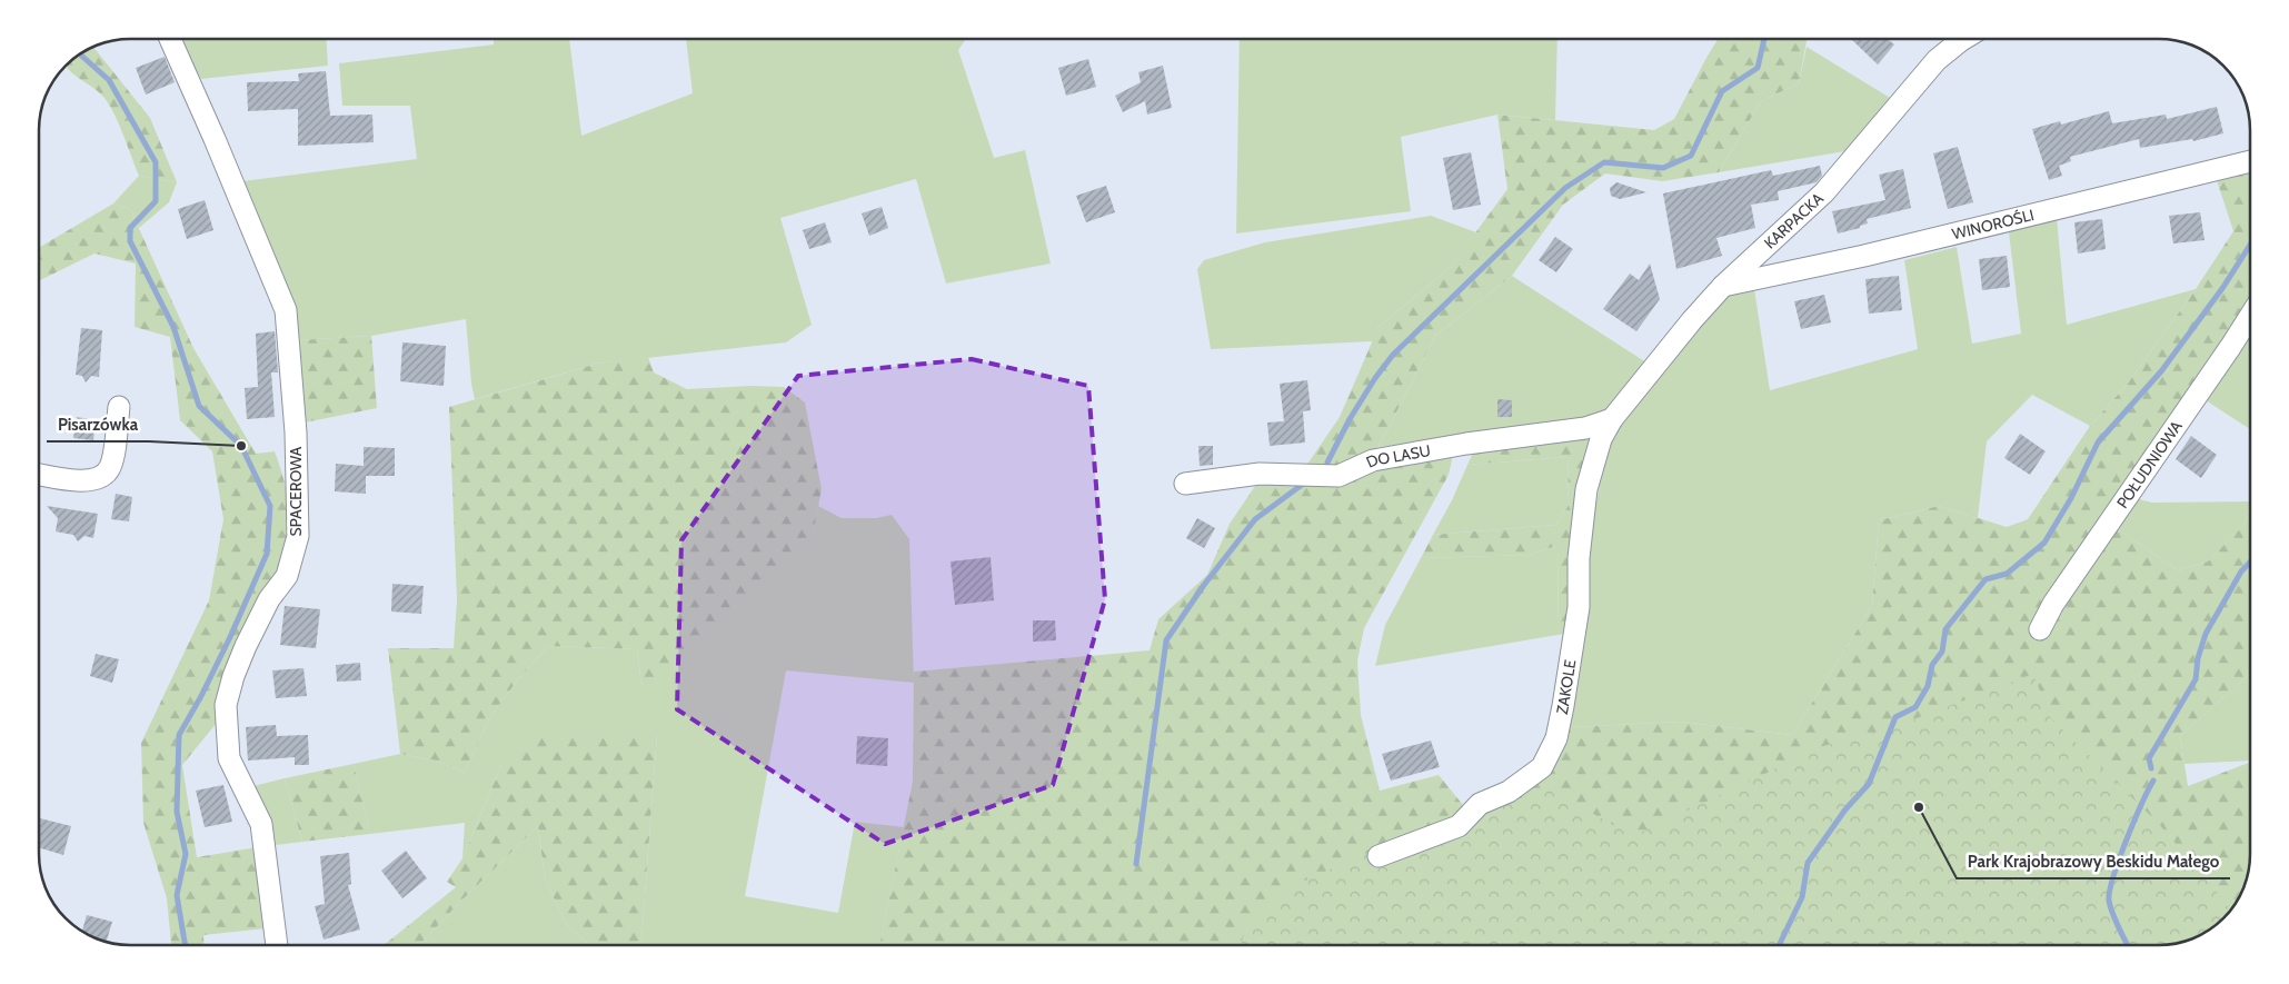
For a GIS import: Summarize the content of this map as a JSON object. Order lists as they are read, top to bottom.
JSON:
{
  "streets": {
    "street": [
      "KARPACKA",
      "WINOROŚLI",
      "DO LASU",
      "POŁUDNIOWA",
      "SPACEROWA",
      "ZAKOLE"
    ]
  },
  "crossings": [
    ["KARPACKA", "WINOROŚLI"],
    ["KARPACKA", "DO LASU"],
    ["KARPACKA", "ZAKOLE"],
    ["DO LASU", "ZAKOLE"]
  ],
  "places": ["Pisarzówka", "Park Krajobrazowy Beskidu Małego"]
}
